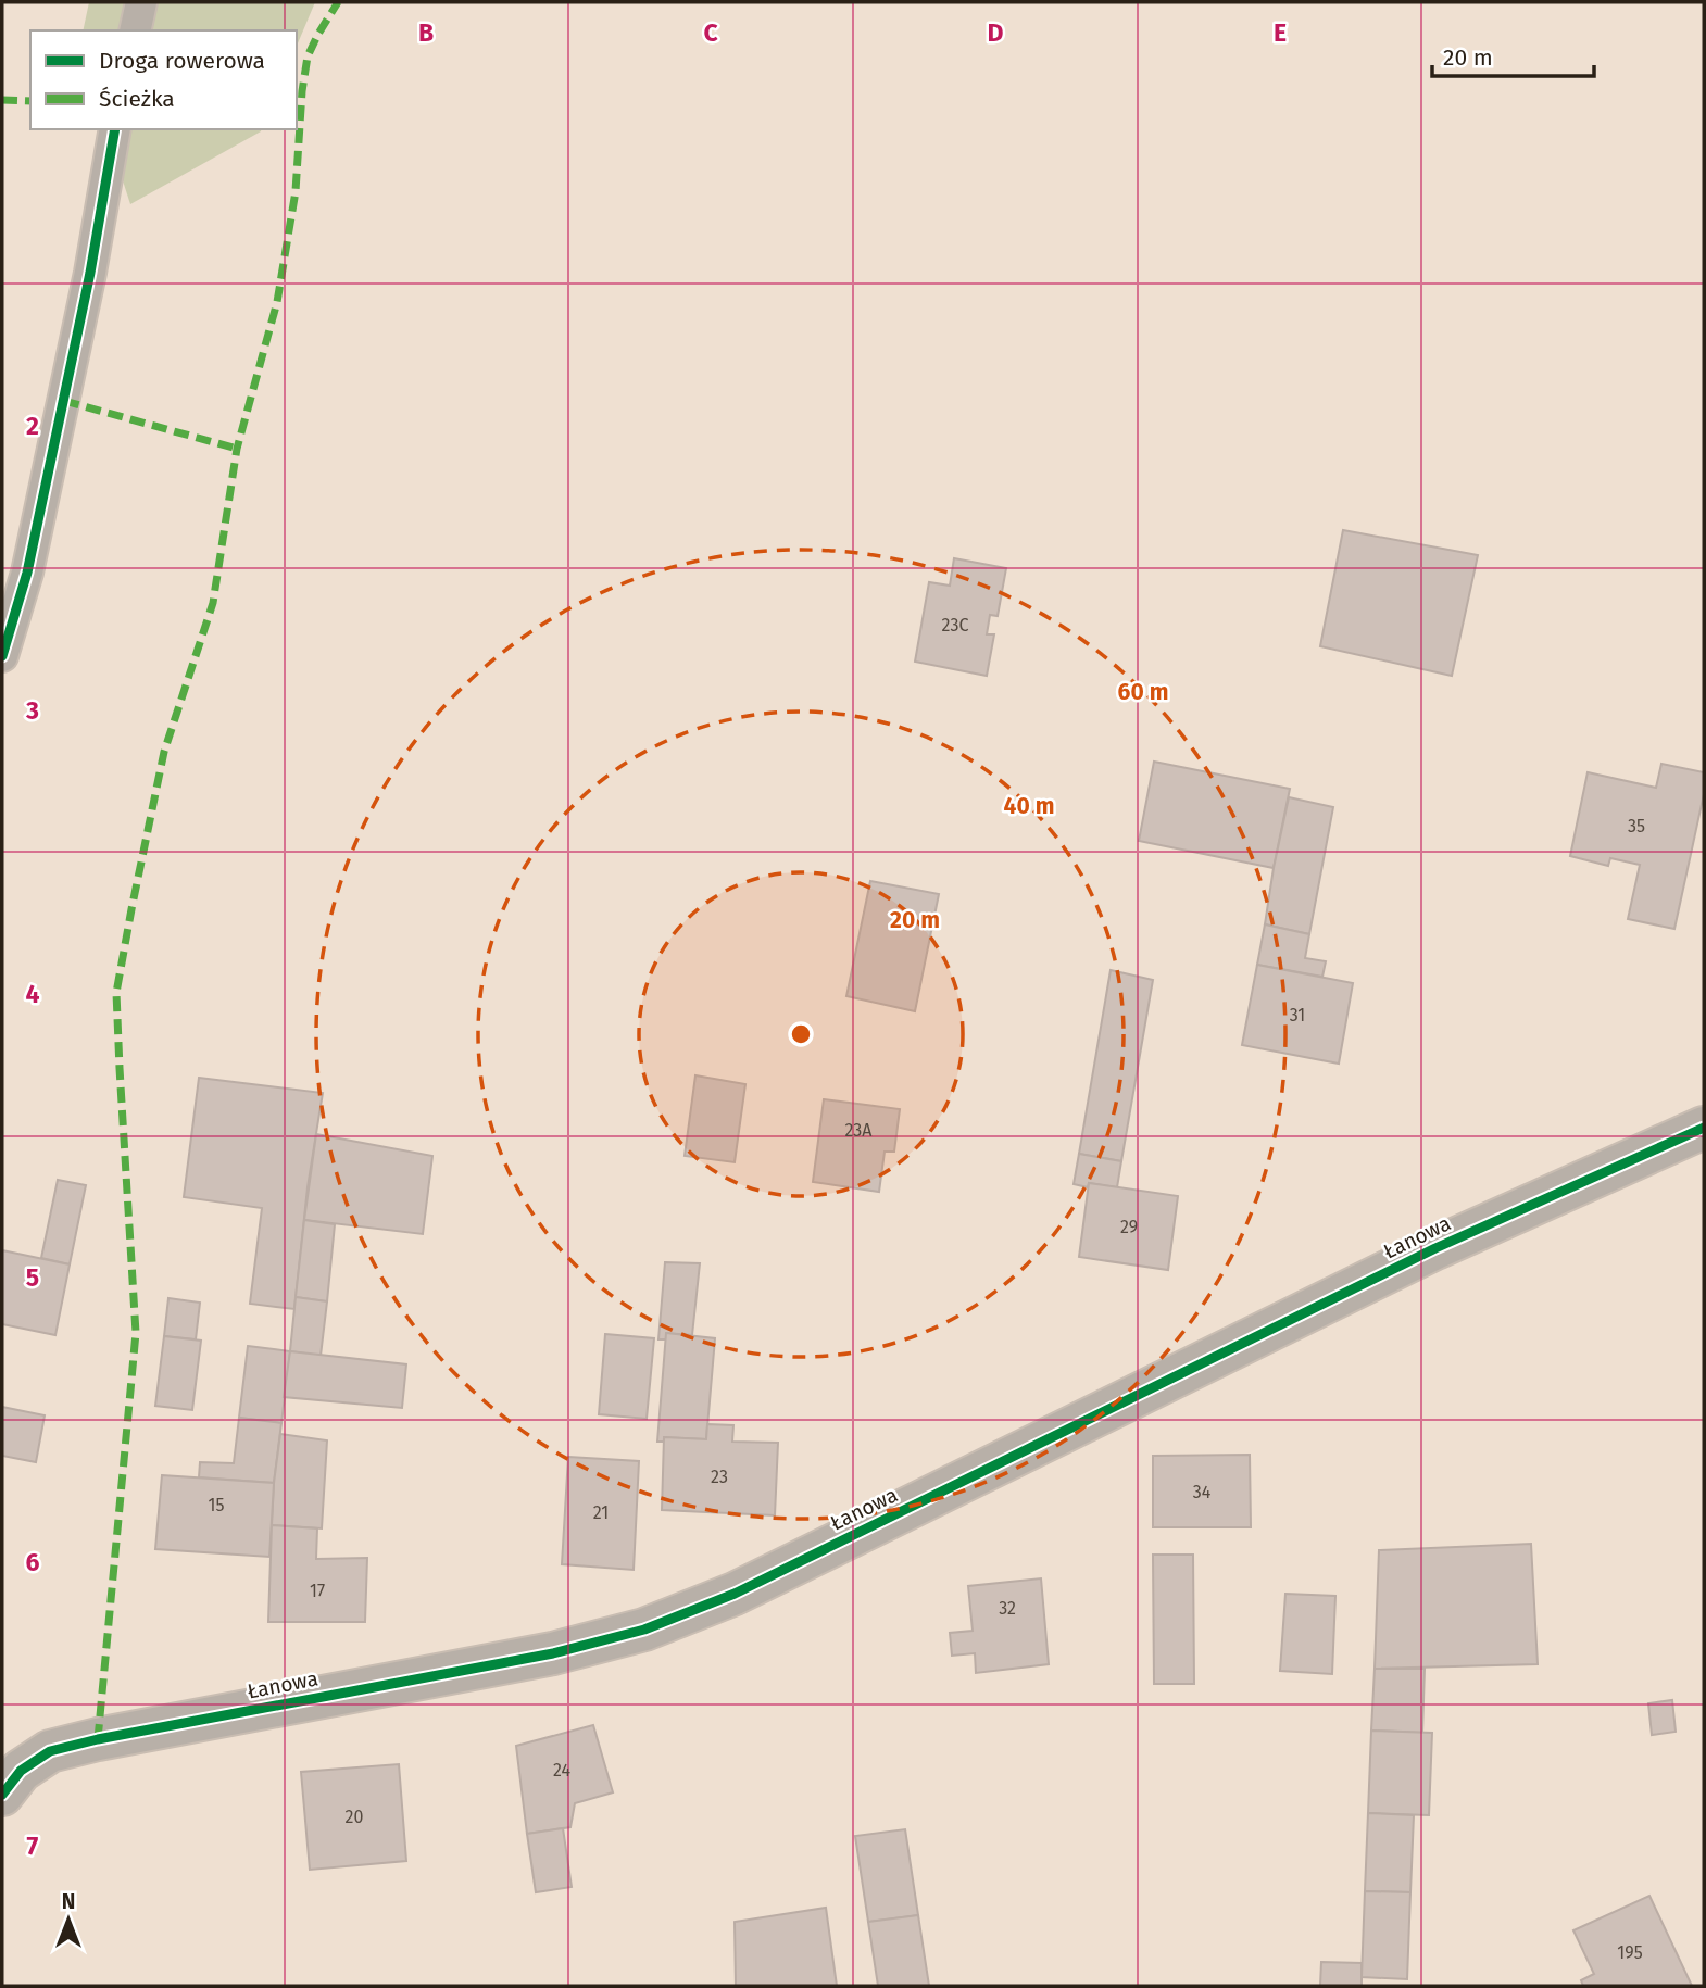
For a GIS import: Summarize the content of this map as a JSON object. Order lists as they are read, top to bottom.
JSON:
{
  "streets": {
    "street": ["Łanowa"]
  },
  "house_numbers": [
    "23C",
    "35",
    "31",
    "23A",
    "29",
    "23",
    "34",
    "15",
    "21",
    "17",
    "32",
    "24",
    "20",
    "195"
  ],
  "legend": ["Droga rowerowa", "Ścieżka"],
  "scale_bar": "20 m",
  "north": "top",
  "grid": {
    "columns": [
      "B",
      "C",
      "D",
      "E"
    ],
    "rows": [
      "2",
      "3",
      "4",
      "5",
      "6",
      "7"
    ]
  },
  "rings": ["60 m", "40 m", "20 m"]
}
